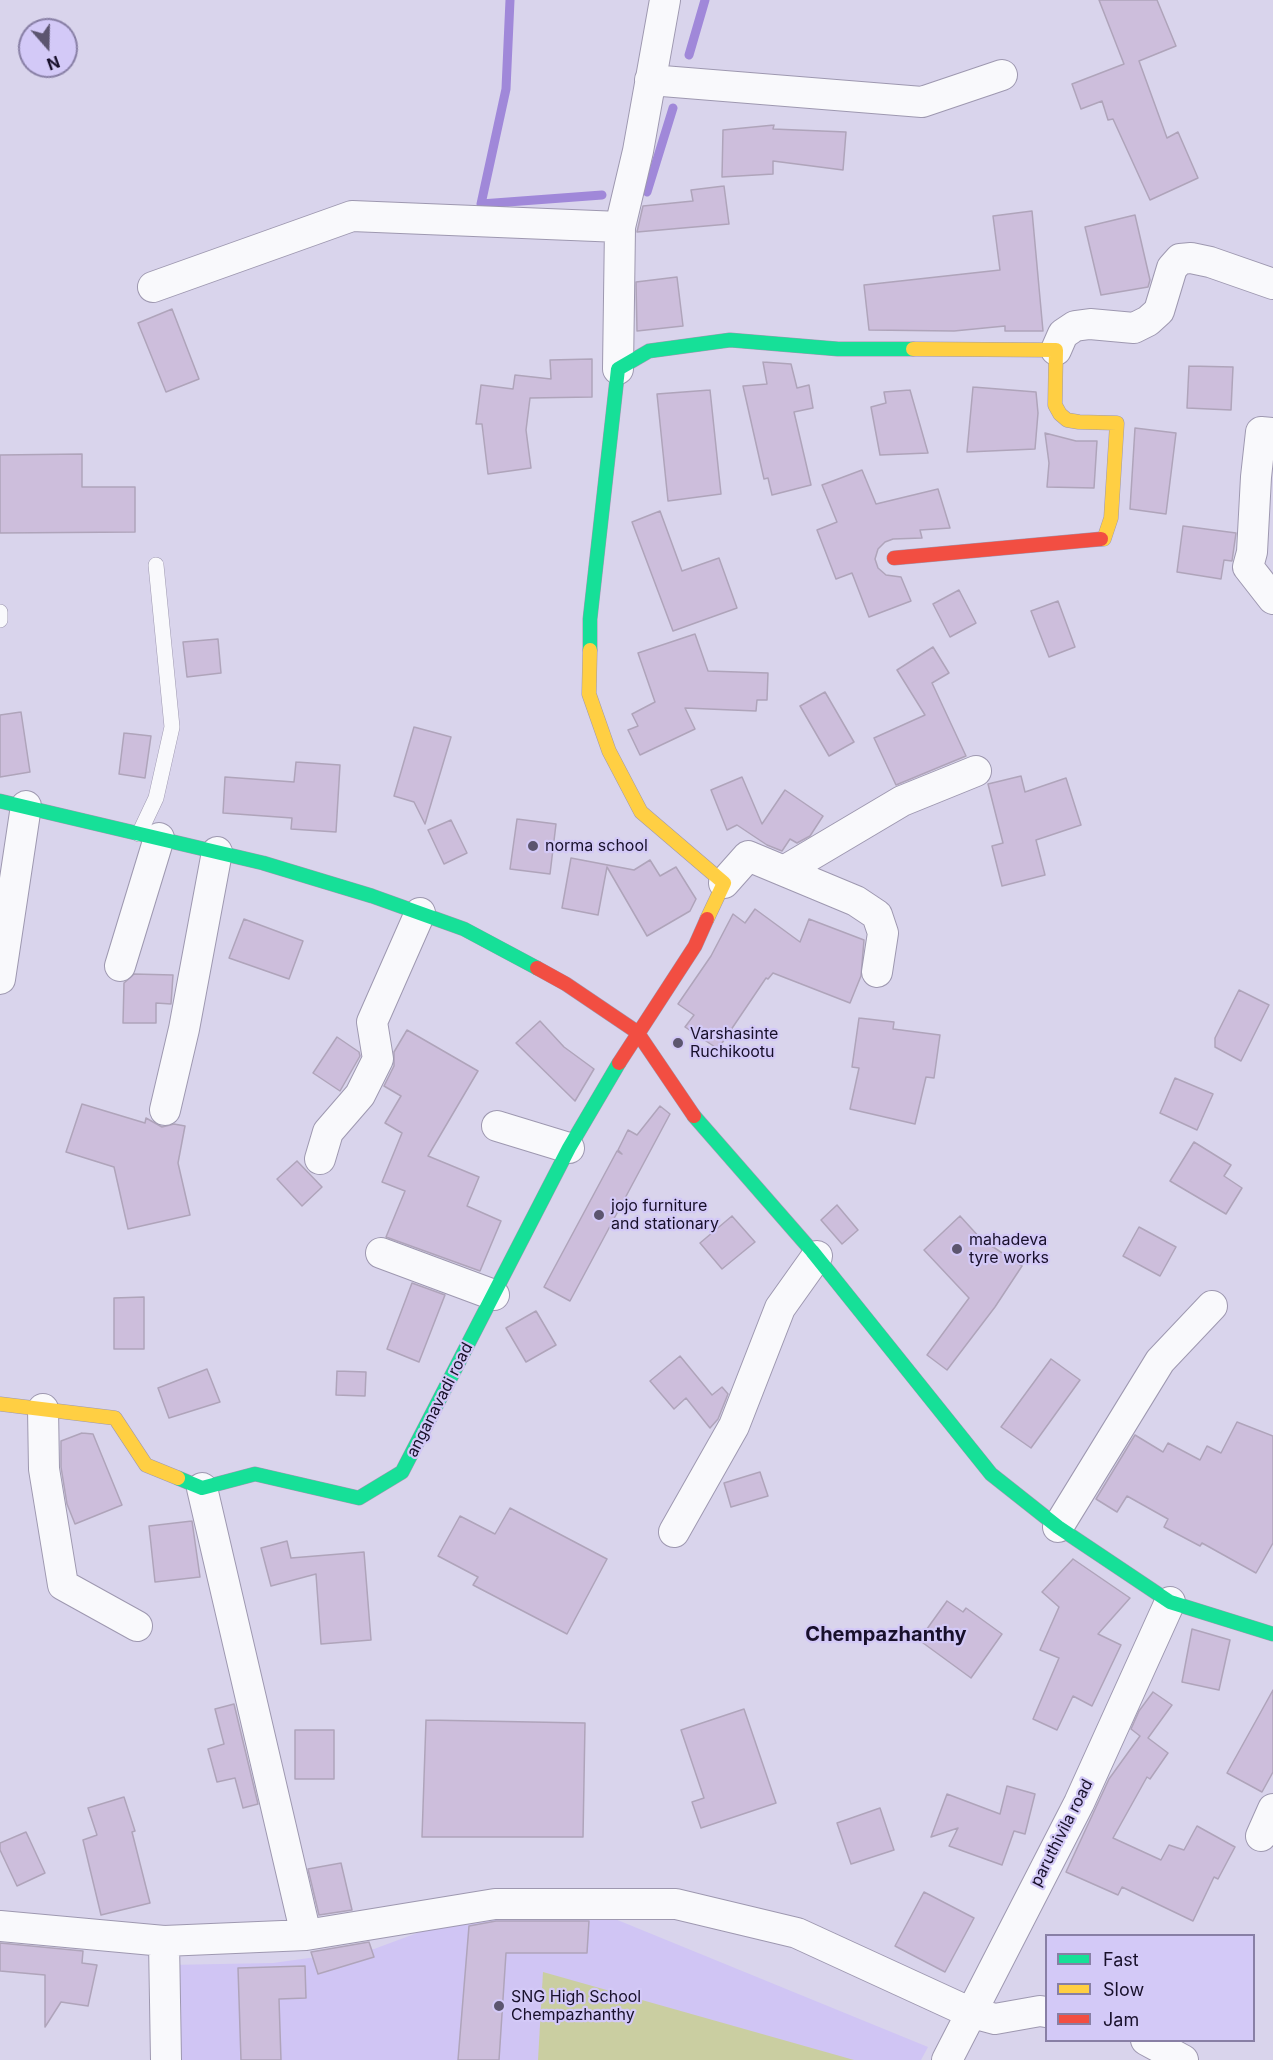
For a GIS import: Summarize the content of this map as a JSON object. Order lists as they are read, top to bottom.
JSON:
{
  "streets": {
    "street": ["anganavadi road", "paruthivila road"]
  },
  "districts": ["Chempazhanthy"],
  "places": [
    "norma school",
    "Varshasinte Ruchikootu",
    "jojo furniture and stationary",
    "mahadeva tyre works",
    "SNG High School Chempazhanthy"
  ],
  "legend": ["Fast", "Slow", "Jam"],
  "north": "bottom"
}
